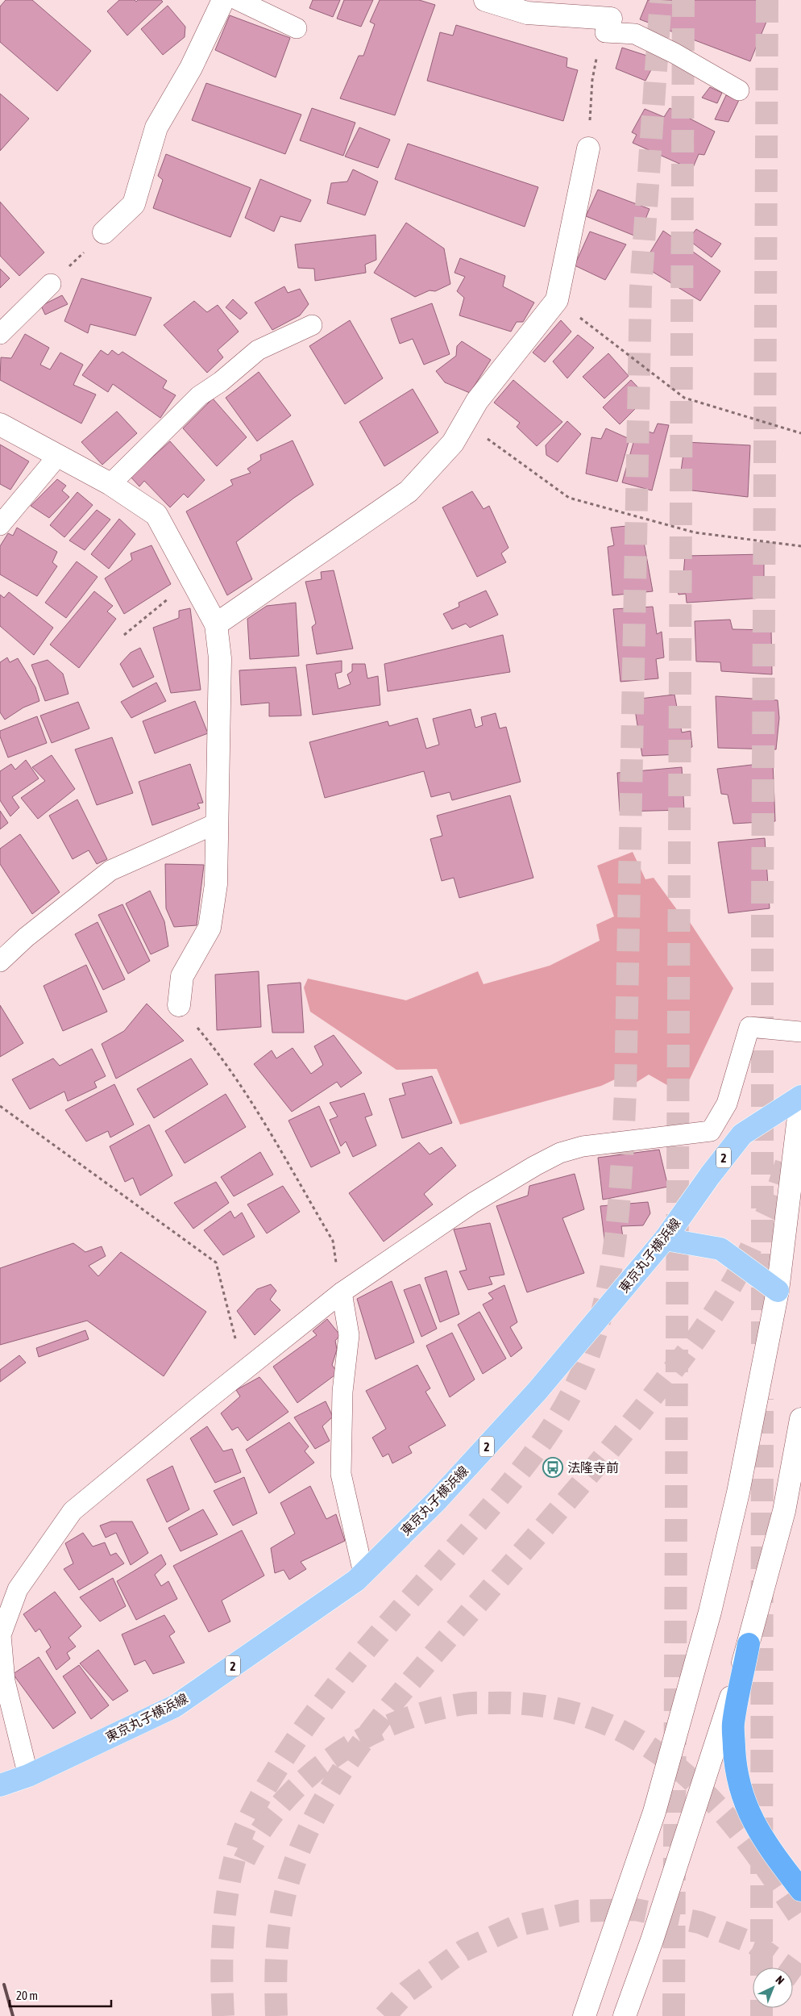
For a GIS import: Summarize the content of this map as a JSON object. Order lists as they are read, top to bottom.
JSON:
{
  "streets": {
    "main road": ["2", "東京丸子横浜線"]
  },
  "places": {
    "bus stop": ["法隆寺前"]
  },
  "scale_bar": "20 m",
  "north": "top right"
}
